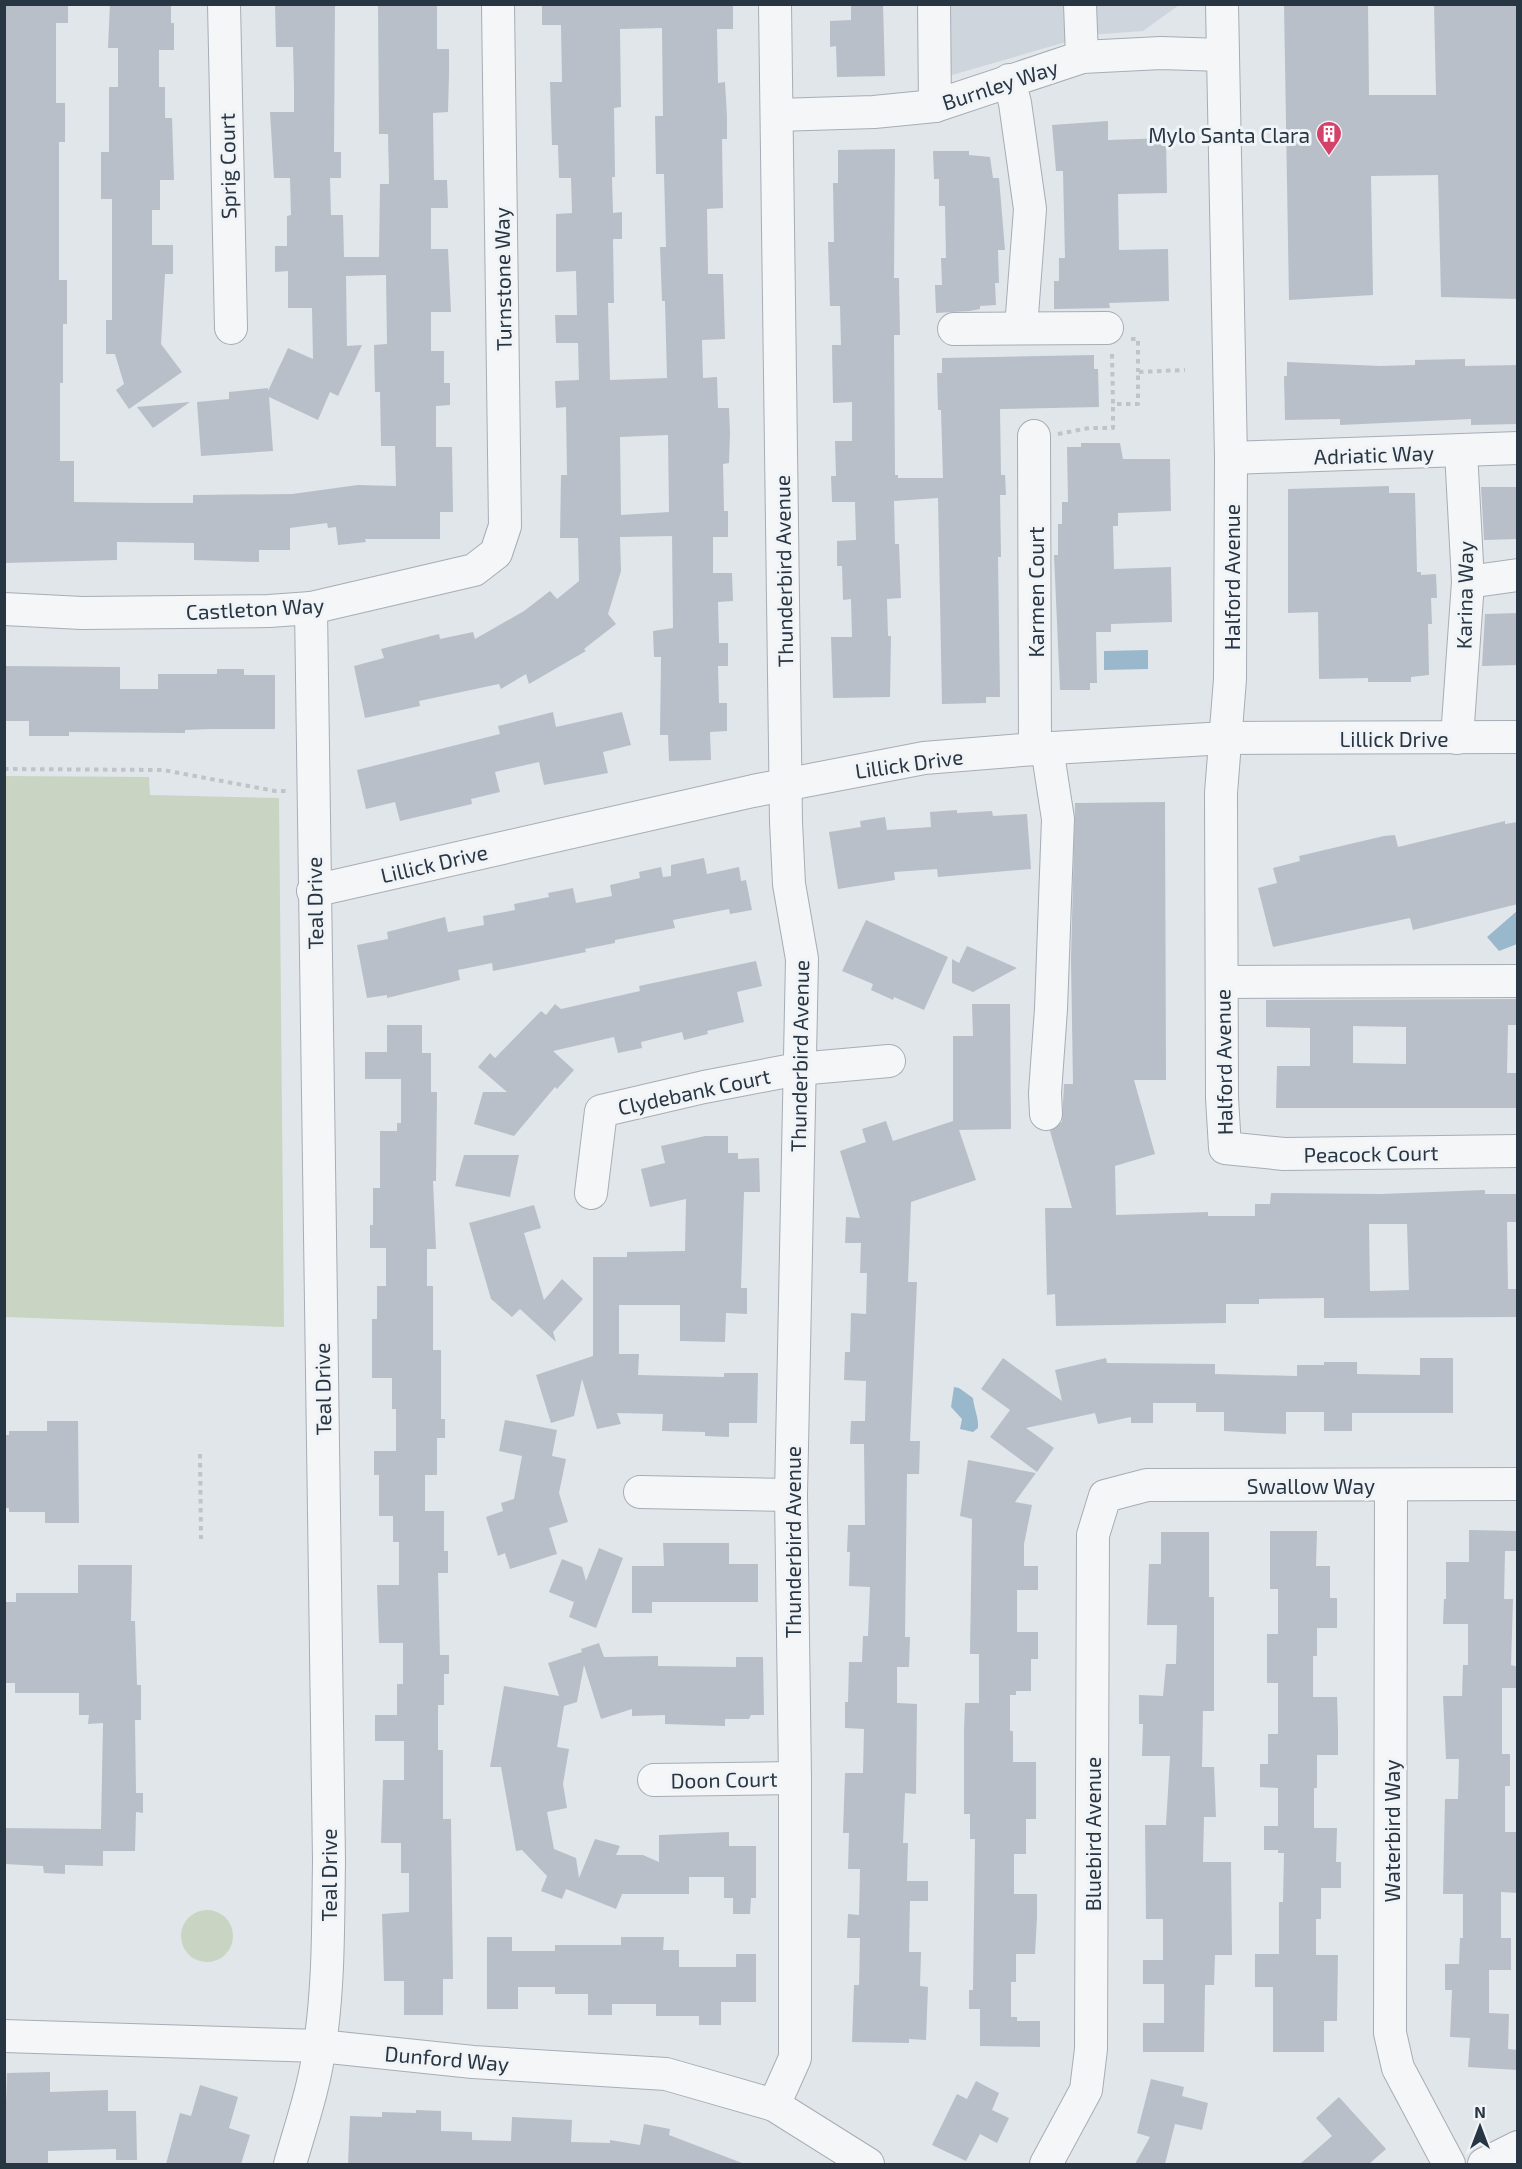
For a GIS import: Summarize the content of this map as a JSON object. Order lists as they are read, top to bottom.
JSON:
{
  "streets": {
    "street": [
      "Burnley Way",
      "Sprig Court",
      "Turnstone Way",
      "Adriatic Way",
      "Thunderbird Avenue",
      "Halford Avenue",
      "Karmen Court",
      "Karina Way",
      "Castleton Way",
      "Lillick Drive",
      "Teal Drive",
      "Clydebank Court",
      "Peacock Court",
      "Swallow Way",
      "Doon Court",
      "Waterbird Way",
      "Bluebird Avenue",
      "Dunford Way"
    ]
  },
  "crossings": [
    ["Burnley Way", "Thunderbird Avenue"],
    ["Burnley Way", "Halford Avenue"],
    ["Turnstone Way", "Castleton Way"],
    ["Adriatic Way", "Halford Avenue"],
    ["Adriatic Way", "Karina Way"],
    ["Thunderbird Avenue", "Lillick Drive"],
    ["Thunderbird Avenue", "Clydebank Court"],
    ["Thunderbird Avenue", "Doon Court"],
    ["Thunderbird Avenue", "Dunford Way"],
    ["Halford Avenue", "Lillick Drive"],
    ["Halford Avenue", "Peacock Court"],
    ["Karmen Court", "Lillick Drive"],
    ["Karina Way", "Lillick Drive"],
    ["Castleton Way", "Teal Drive"],
    ["Lillick Drive", "Teal Drive"],
    ["Teal Drive", "Dunford Way"],
    ["Swallow Way", "Waterbird Way"],
    ["Swallow Way", "Bluebird Avenue"]
  ],
  "places": {
    "building": ["Mylo Santa Clara"]
  },
  "north": "top"
}
